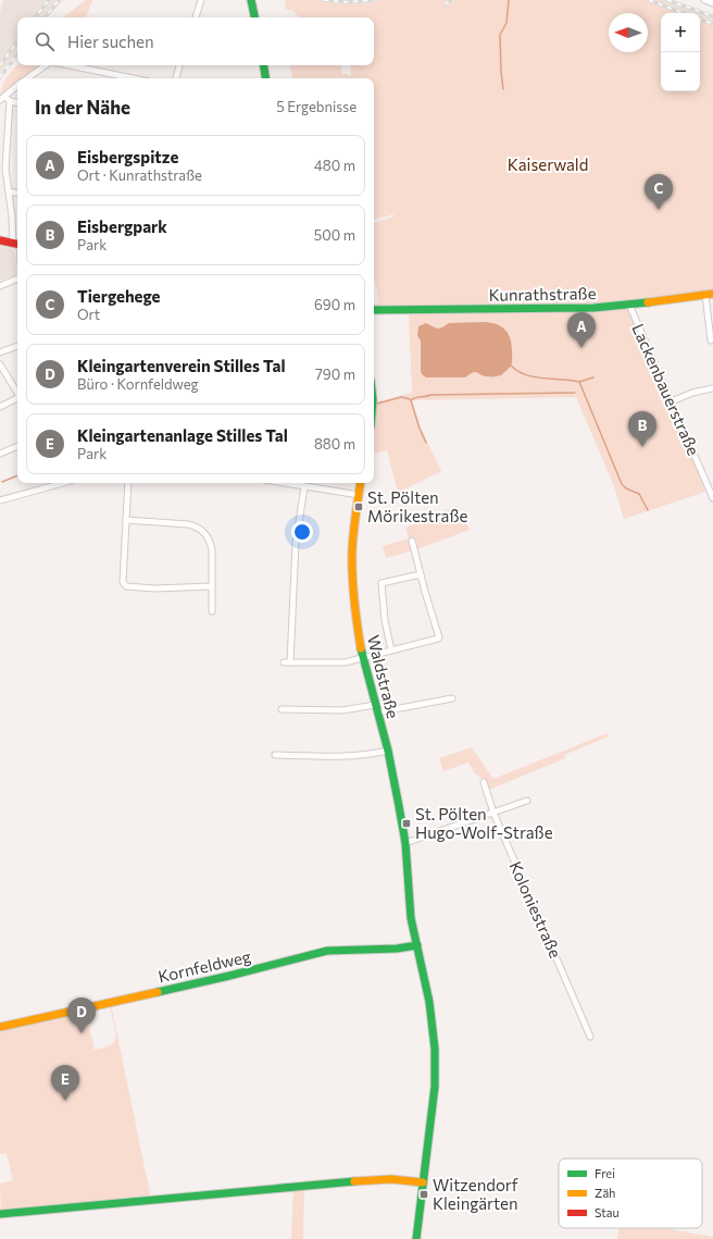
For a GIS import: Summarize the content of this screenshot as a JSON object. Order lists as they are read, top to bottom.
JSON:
{
  "streets": {
    "street": [
      "Kunrathstraße",
      "Lackenbauerstraße",
      "Waldstraße",
      "Koloniestraße",
      "Kornfeldweg"
    ]
  },
  "crossings": [
    ["Kunrathstraße", "Lackenbauerstraße"],
    ["Waldstraße", "Kornfeldweg"]
  ],
  "parks": ["Kaiserwald"],
  "places": {
    "transit": ["St. Pölten Mörikestraße", "St. Pölten Hugo-Wolf-Straße", "Witzendorf Kleingärten"]
  },
  "legend": ["Frei", "Zäh", "Stau"],
  "north": "left",
  "page": {
    "map_buttons": ["+", "−"],
    "search": "Hier suchen",
    "heading": ["In der Nähe", "5 Ergebnisse"],
    "list": [
      {
        "mark": "A",
        "name": "Eisbergspitze",
        "note": "Ort · Kunrathstraße",
        "value": "480 m"
      },
      {
        "mark": "B",
        "name": "Eisbergpark",
        "note": "Park",
        "value": "500 m"
      },
      {
        "mark": "C",
        "name": "Tiergehege",
        "note": "Ort",
        "value": "690 m"
      },
      {
        "mark": "D",
        "name": "Kleingartenverein Stilles Tal",
        "note": "Büro · Kornfeldweg",
        "value": "790 m"
      },
      {
        "mark": "E",
        "name": "Kleingartenanlage Stilles Tal",
        "note": "Park",
        "value": "880 m"
      }
    ],
    "pins": [
      "C",
      "A",
      "B",
      "D",
      "E"
    ]
  }
}
